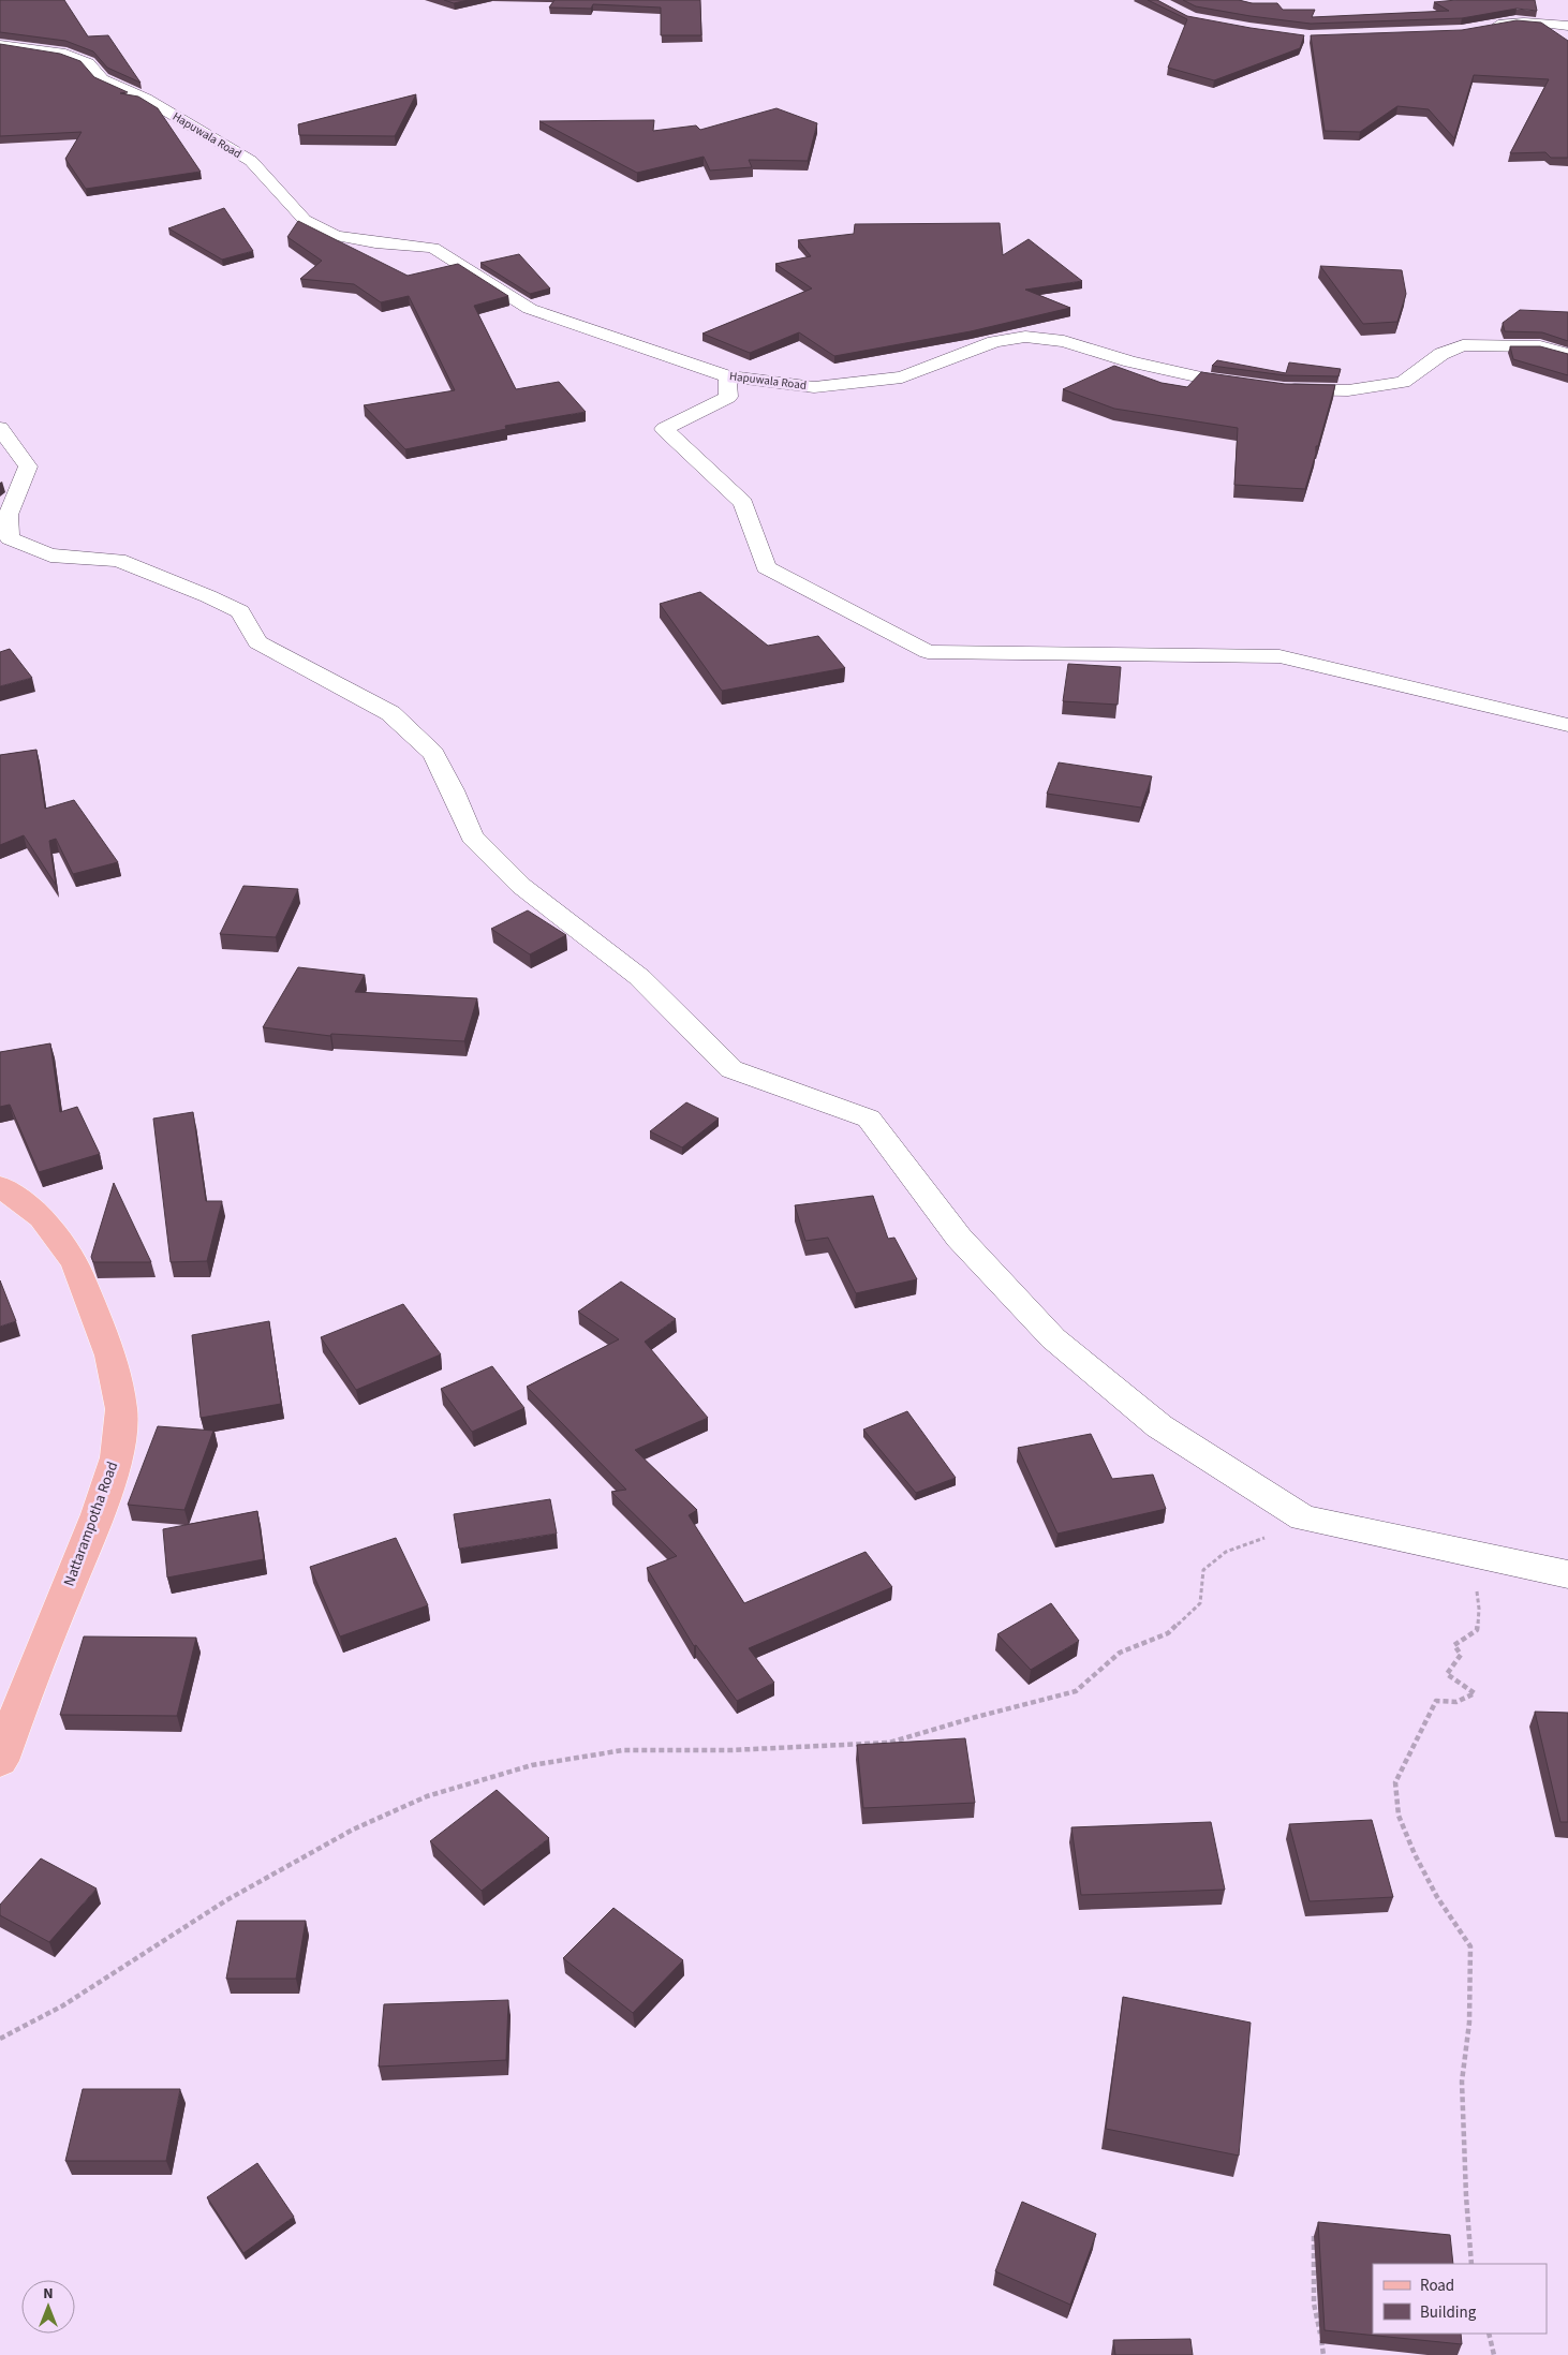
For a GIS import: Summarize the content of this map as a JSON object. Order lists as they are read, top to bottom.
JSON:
{
  "streets": {
    "main road": ["Nattarampotha Road"],
    "street": ["Hapuwala Road"]
  },
  "legend": ["Road", "Building"],
  "north": "top"
}
